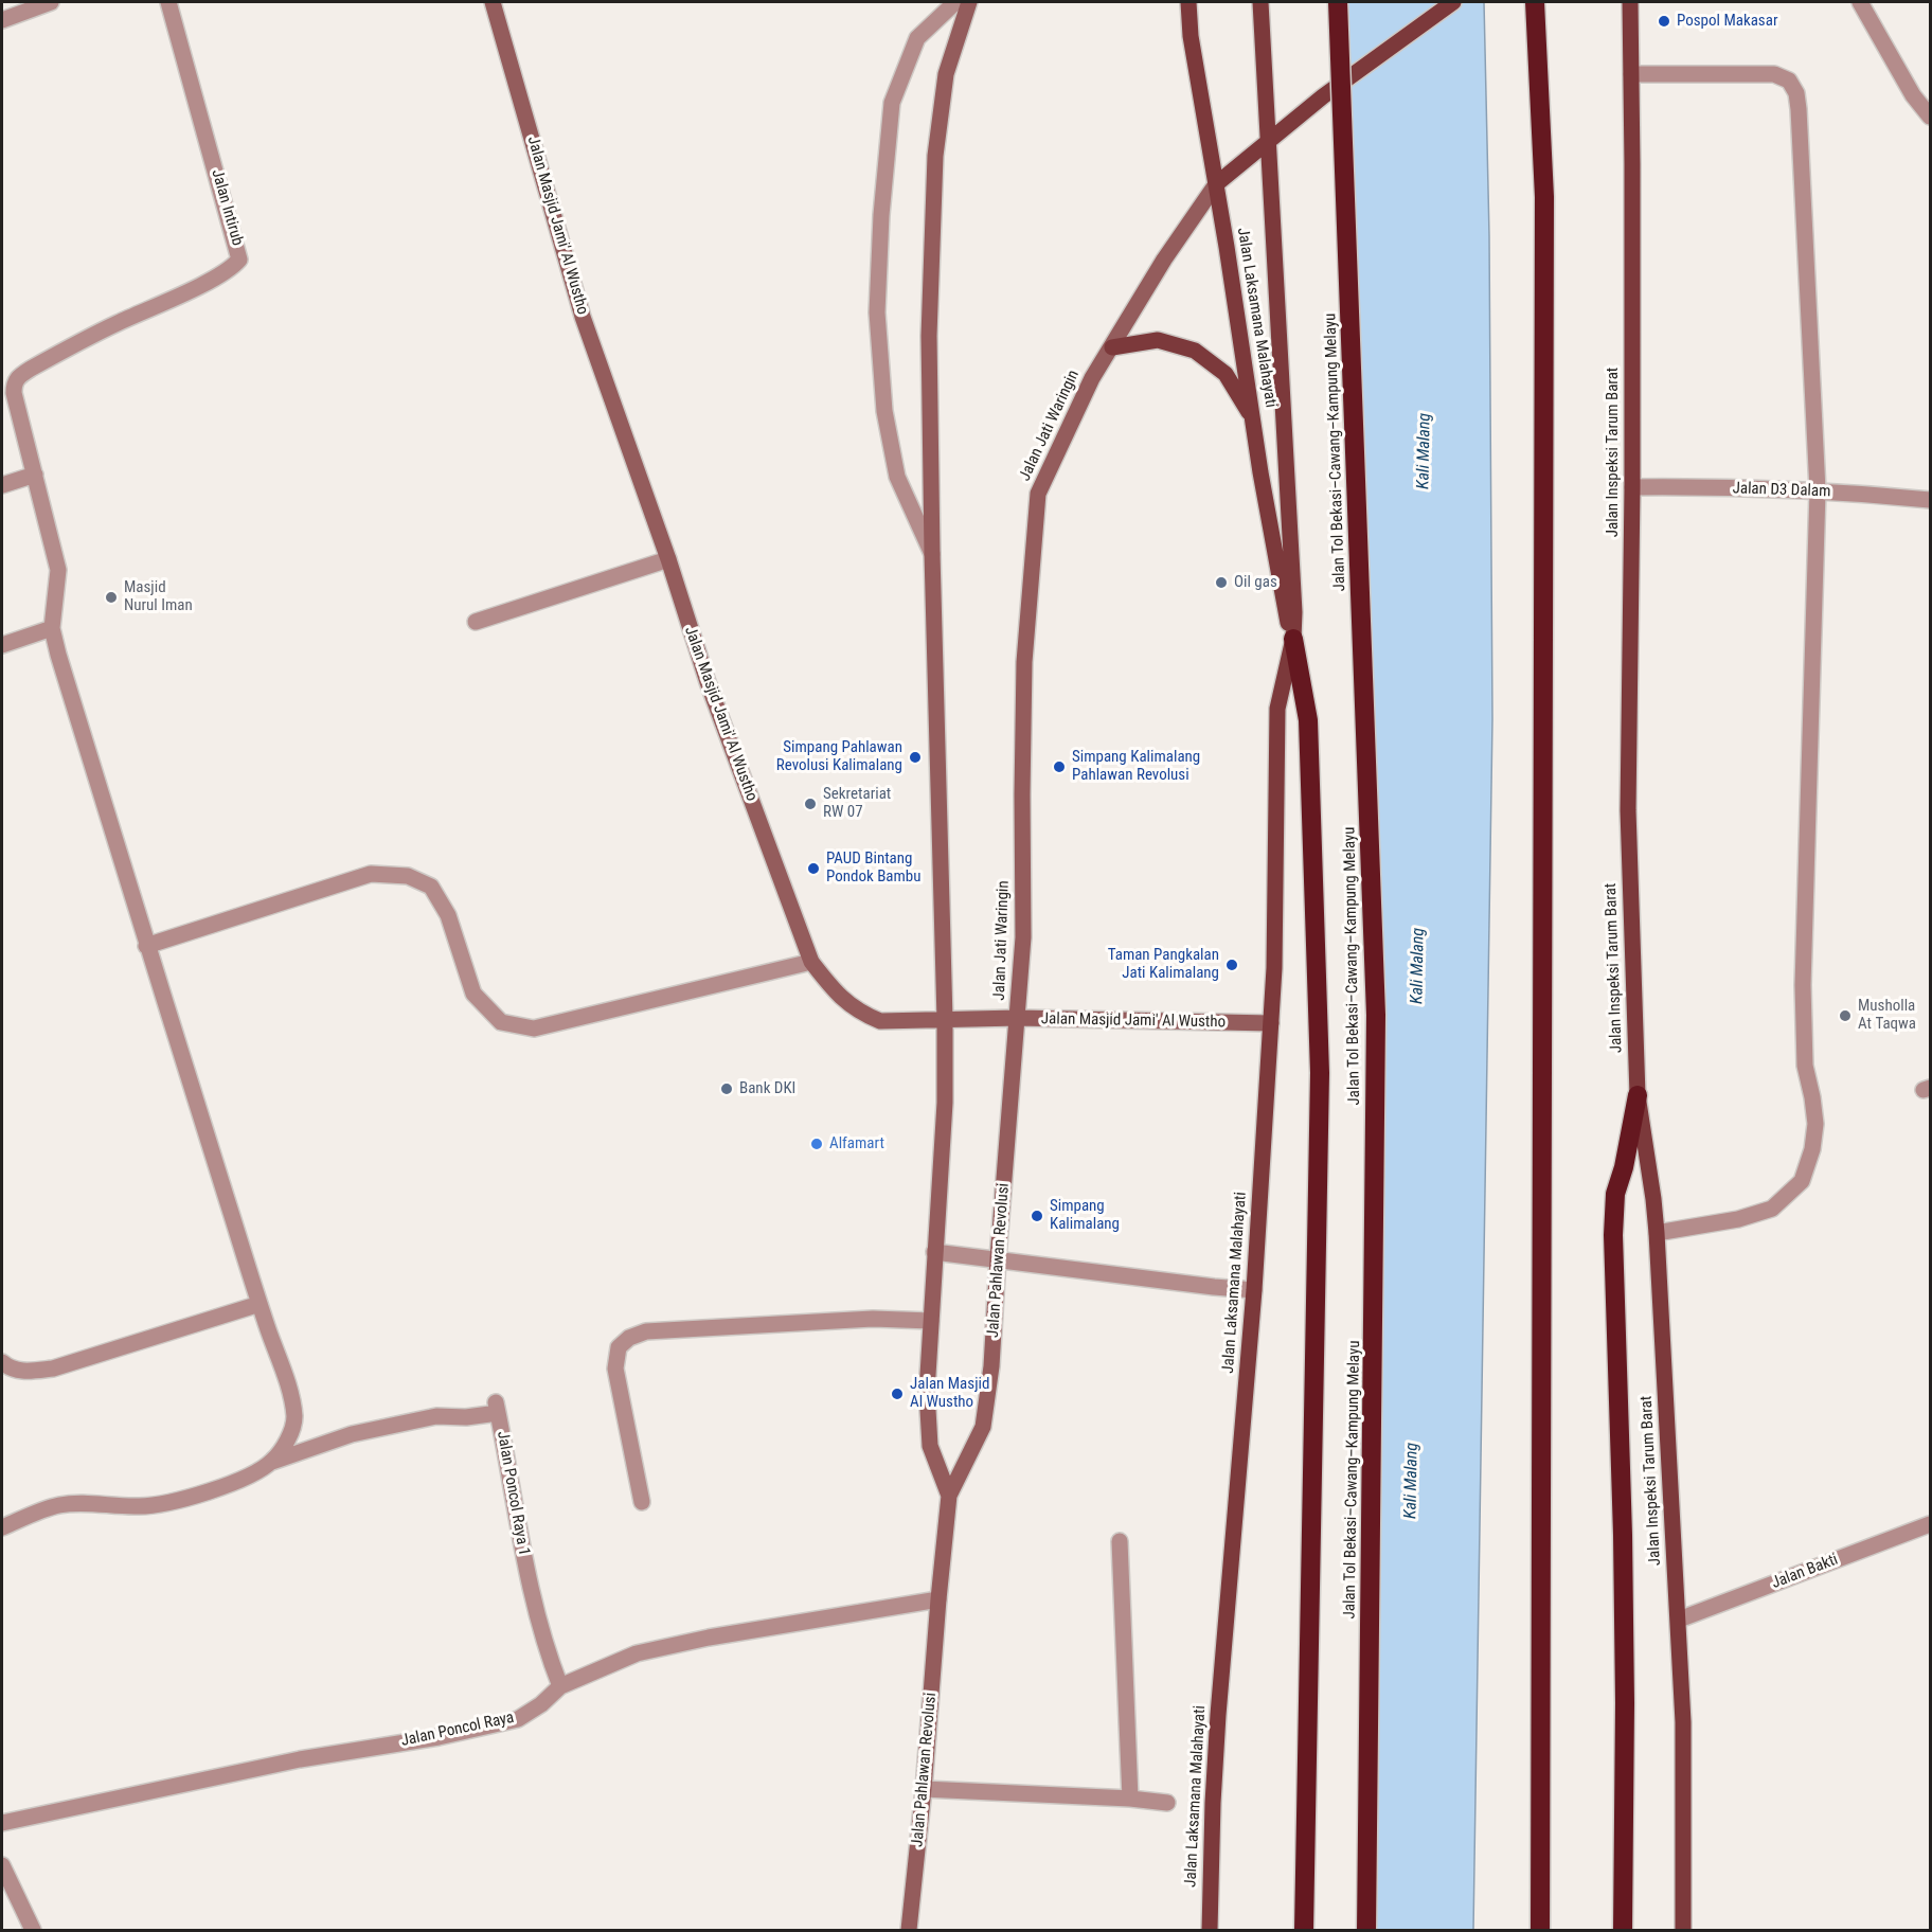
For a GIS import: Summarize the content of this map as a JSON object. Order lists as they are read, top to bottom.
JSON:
{
  "streets": {
    "highway": ["Jalan Tol Bekasi–Cawang–Kampung Melayu"],
    "main road": [
      "Jalan Masjid Jami' Al Wustho",
      "Jalan Laksamana Malahayati",
      "Jalan Jati Waringin",
      "Jalan Inspeksi Tarum Barat",
      "Jalan Pahlawan Revolusi"
    ],
    "street": [
      "Jalan Intirub",
      "Jalan D3 Dalam",
      "Jalan Poncol Raya 1",
      "Jalan Bakti",
      "Jalan Poncol Raya"
    ]
  },
  "crossings": [
    ["Jalan Masjid Jami' Al Wustho", "Jalan Laksamana Malahayati"],
    ["Jalan Masjid Jami' Al Wustho", "Jalan Jati Waringin"],
    ["Jalan Masjid Jami' Al Wustho", "Jalan Pahlawan Revolusi"],
    ["Jalan Laksamana Malahayati", "Jalan Jati Waringin"],
    ["Jalan Jati Waringin", "Jalan Pahlawan Revolusi"],
    ["Jalan Inspeksi Tarum Barat", "Jalan D3 Dalam"],
    ["Jalan Inspeksi Tarum Barat", "Jalan Bakti"],
    ["Jalan Pahlawan Revolusi", "Jalan Poncol Raya"],
    ["Jalan Poncol Raya 1", "Jalan Poncol Raya"]
  ],
  "water": ["Kali Malang"],
  "places": [
    "Pospol Makasar",
    "Oil gas",
    "Masjid Nurul Iman",
    "Simpang Pahlawan Revolusi Kalimalang",
    "Simpang Kalimalang Pahlawan Revolusi",
    "Sekretariat RW 07",
    "PAUD Bintang Pondok Bambu",
    "Taman Pangkalan Jati Kalimalang",
    "Musholla At Taqwa",
    "Bank DKI",
    "Alfamart",
    "Simpang Kalimalang",
    "Jalan Masjid Al Wustho"
  ]
}
